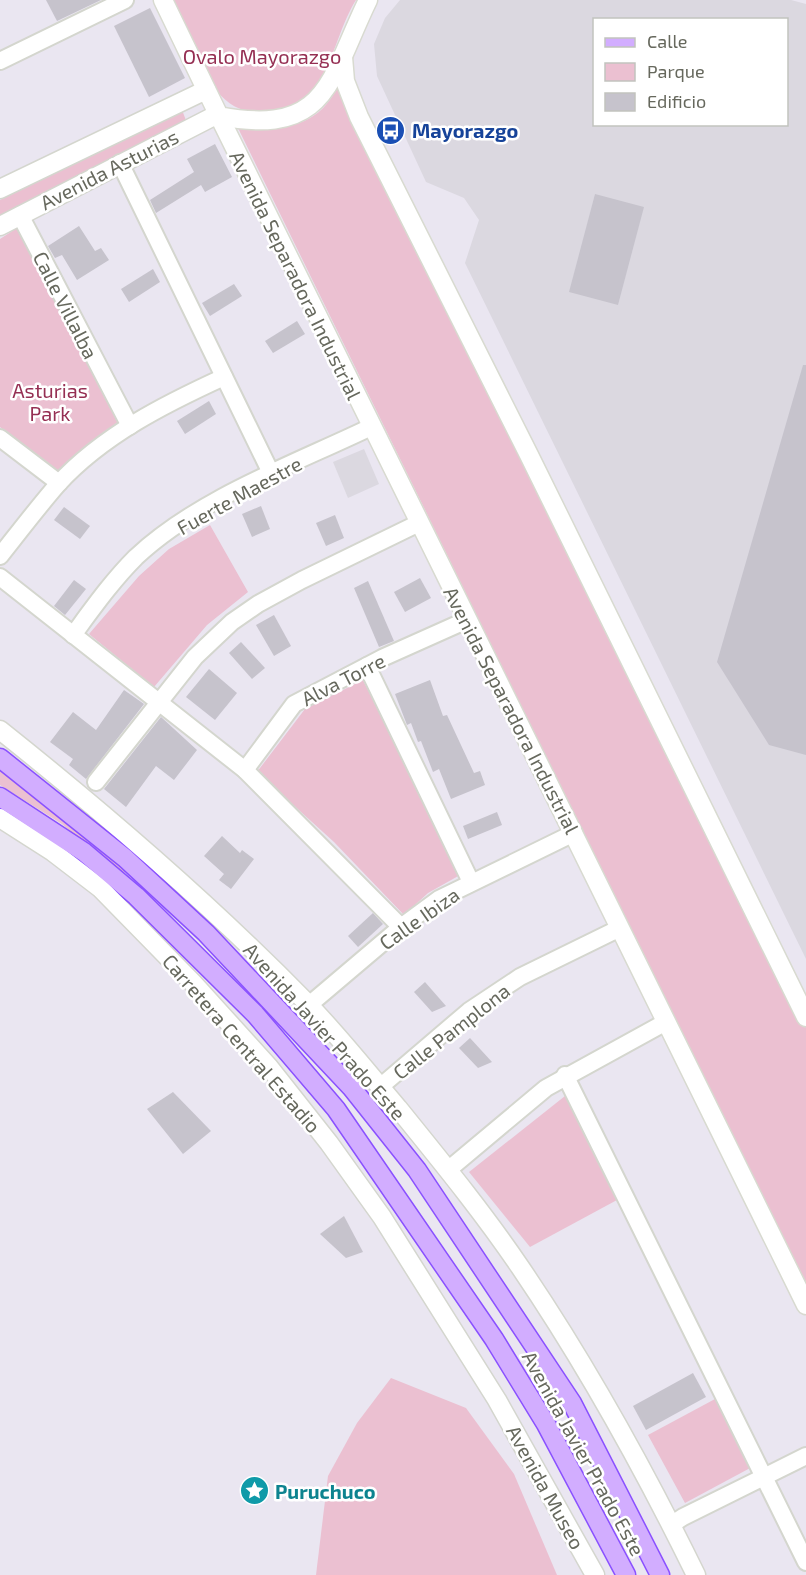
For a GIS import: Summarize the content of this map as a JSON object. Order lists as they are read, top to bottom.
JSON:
{
  "streets": {
    "main road": [
      "Avenida Asturias",
      "Avenida Separadora Industrial",
      "Avenida Javier Prado Este",
      "Carretera Central Estadio",
      "Avenida Museo"
    ],
    "street": [
      "Calle Villalba",
      "Fuerte Maestre",
      "Alva Torre",
      "Calle Ibiza",
      "Calle Pamplona"
    ]
  },
  "crossings": [
    ["Avenida Asturias", "Avenida Separadora Industrial"],
    ["Avenida Asturias", "Calle Villalba"],
    ["Avenida Separadora Industrial", "Fuerte Maestre"],
    ["Avenida Separadora Industrial", "Alva Torre"],
    ["Avenida Separadora Industrial", "Calle Ibiza"],
    ["Avenida Separadora Industrial", "Calle Pamplona"],
    ["Carretera Central Estadio", "Avenida Museo"]
  ],
  "parks": ["Ovalo Mayorazgo", "Asturias Park"],
  "places": {
    "bus stop": ["Mayorazgo"],
    "place": ["Puruchuco"]
  },
  "legend": ["Calle", "Parque", "Edificio"]
}
